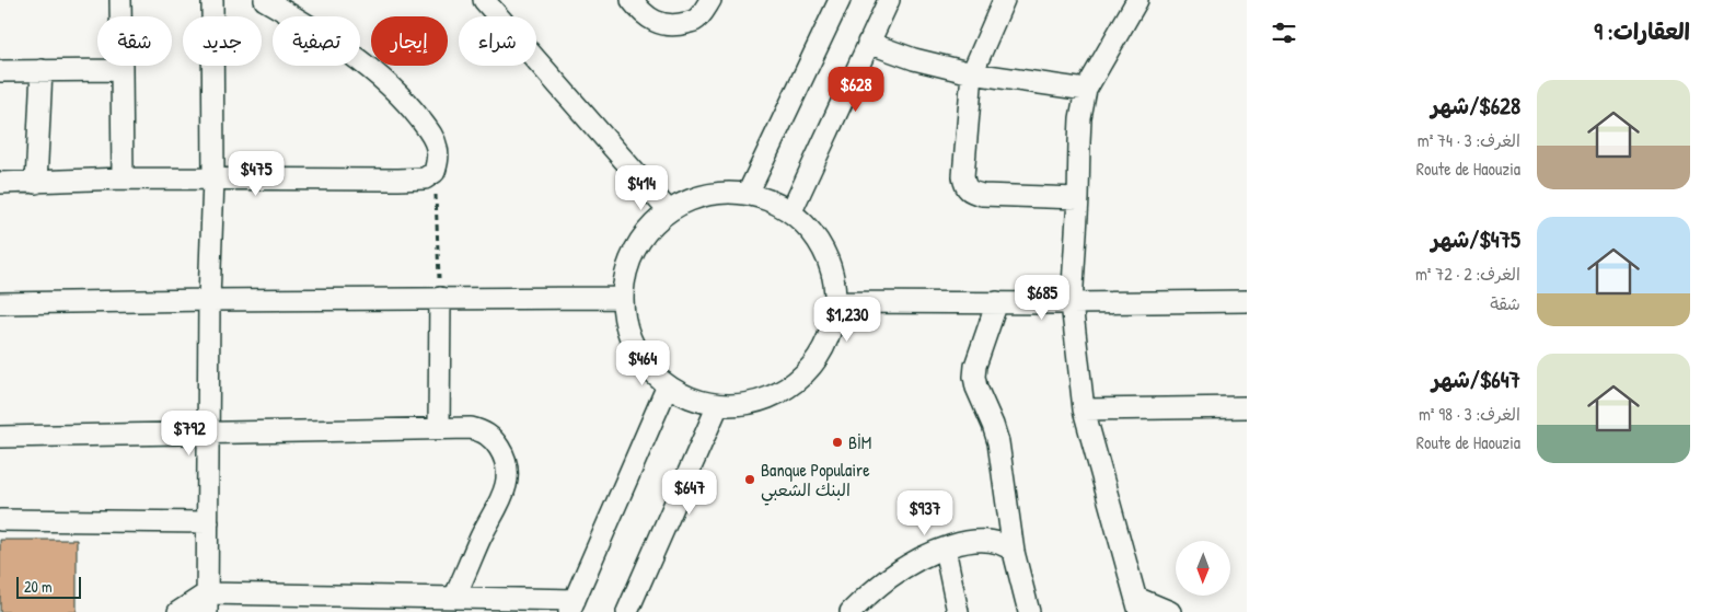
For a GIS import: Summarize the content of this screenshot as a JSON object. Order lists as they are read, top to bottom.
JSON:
{
  "places": ["BİM", "Banque Populaire البنك الشعبي"],
  "scale_bar": "20 m",
  "north": "bottom",
  "page": {
    "heading": "العقارات: 9",
    "chip": [
      "شراء",
      "إيجار",
      "تصفية",
      "جديد",
      "شقة"
    ],
    "list": [
      {
        "name": "$628/شهر",
        "note": "الغرف: 3 · 74 m² · Route de Haouzia"
      },
      {
        "name": "$475/شهر",
        "note": "الغرف: 2 · 72 m² · شقة"
      },
      {
        "name": "$647/شهر",
        "note": "الغرف: 3 · 98 m² · Route de Haouzia"
      }
    ],
    "price": [
      "$628",
      "$475",
      "$414",
      "$685",
      "$1,230",
      "$464",
      "$792",
      "$647",
      "$937"
    ],
    "scale": "20 m"
  }
}
